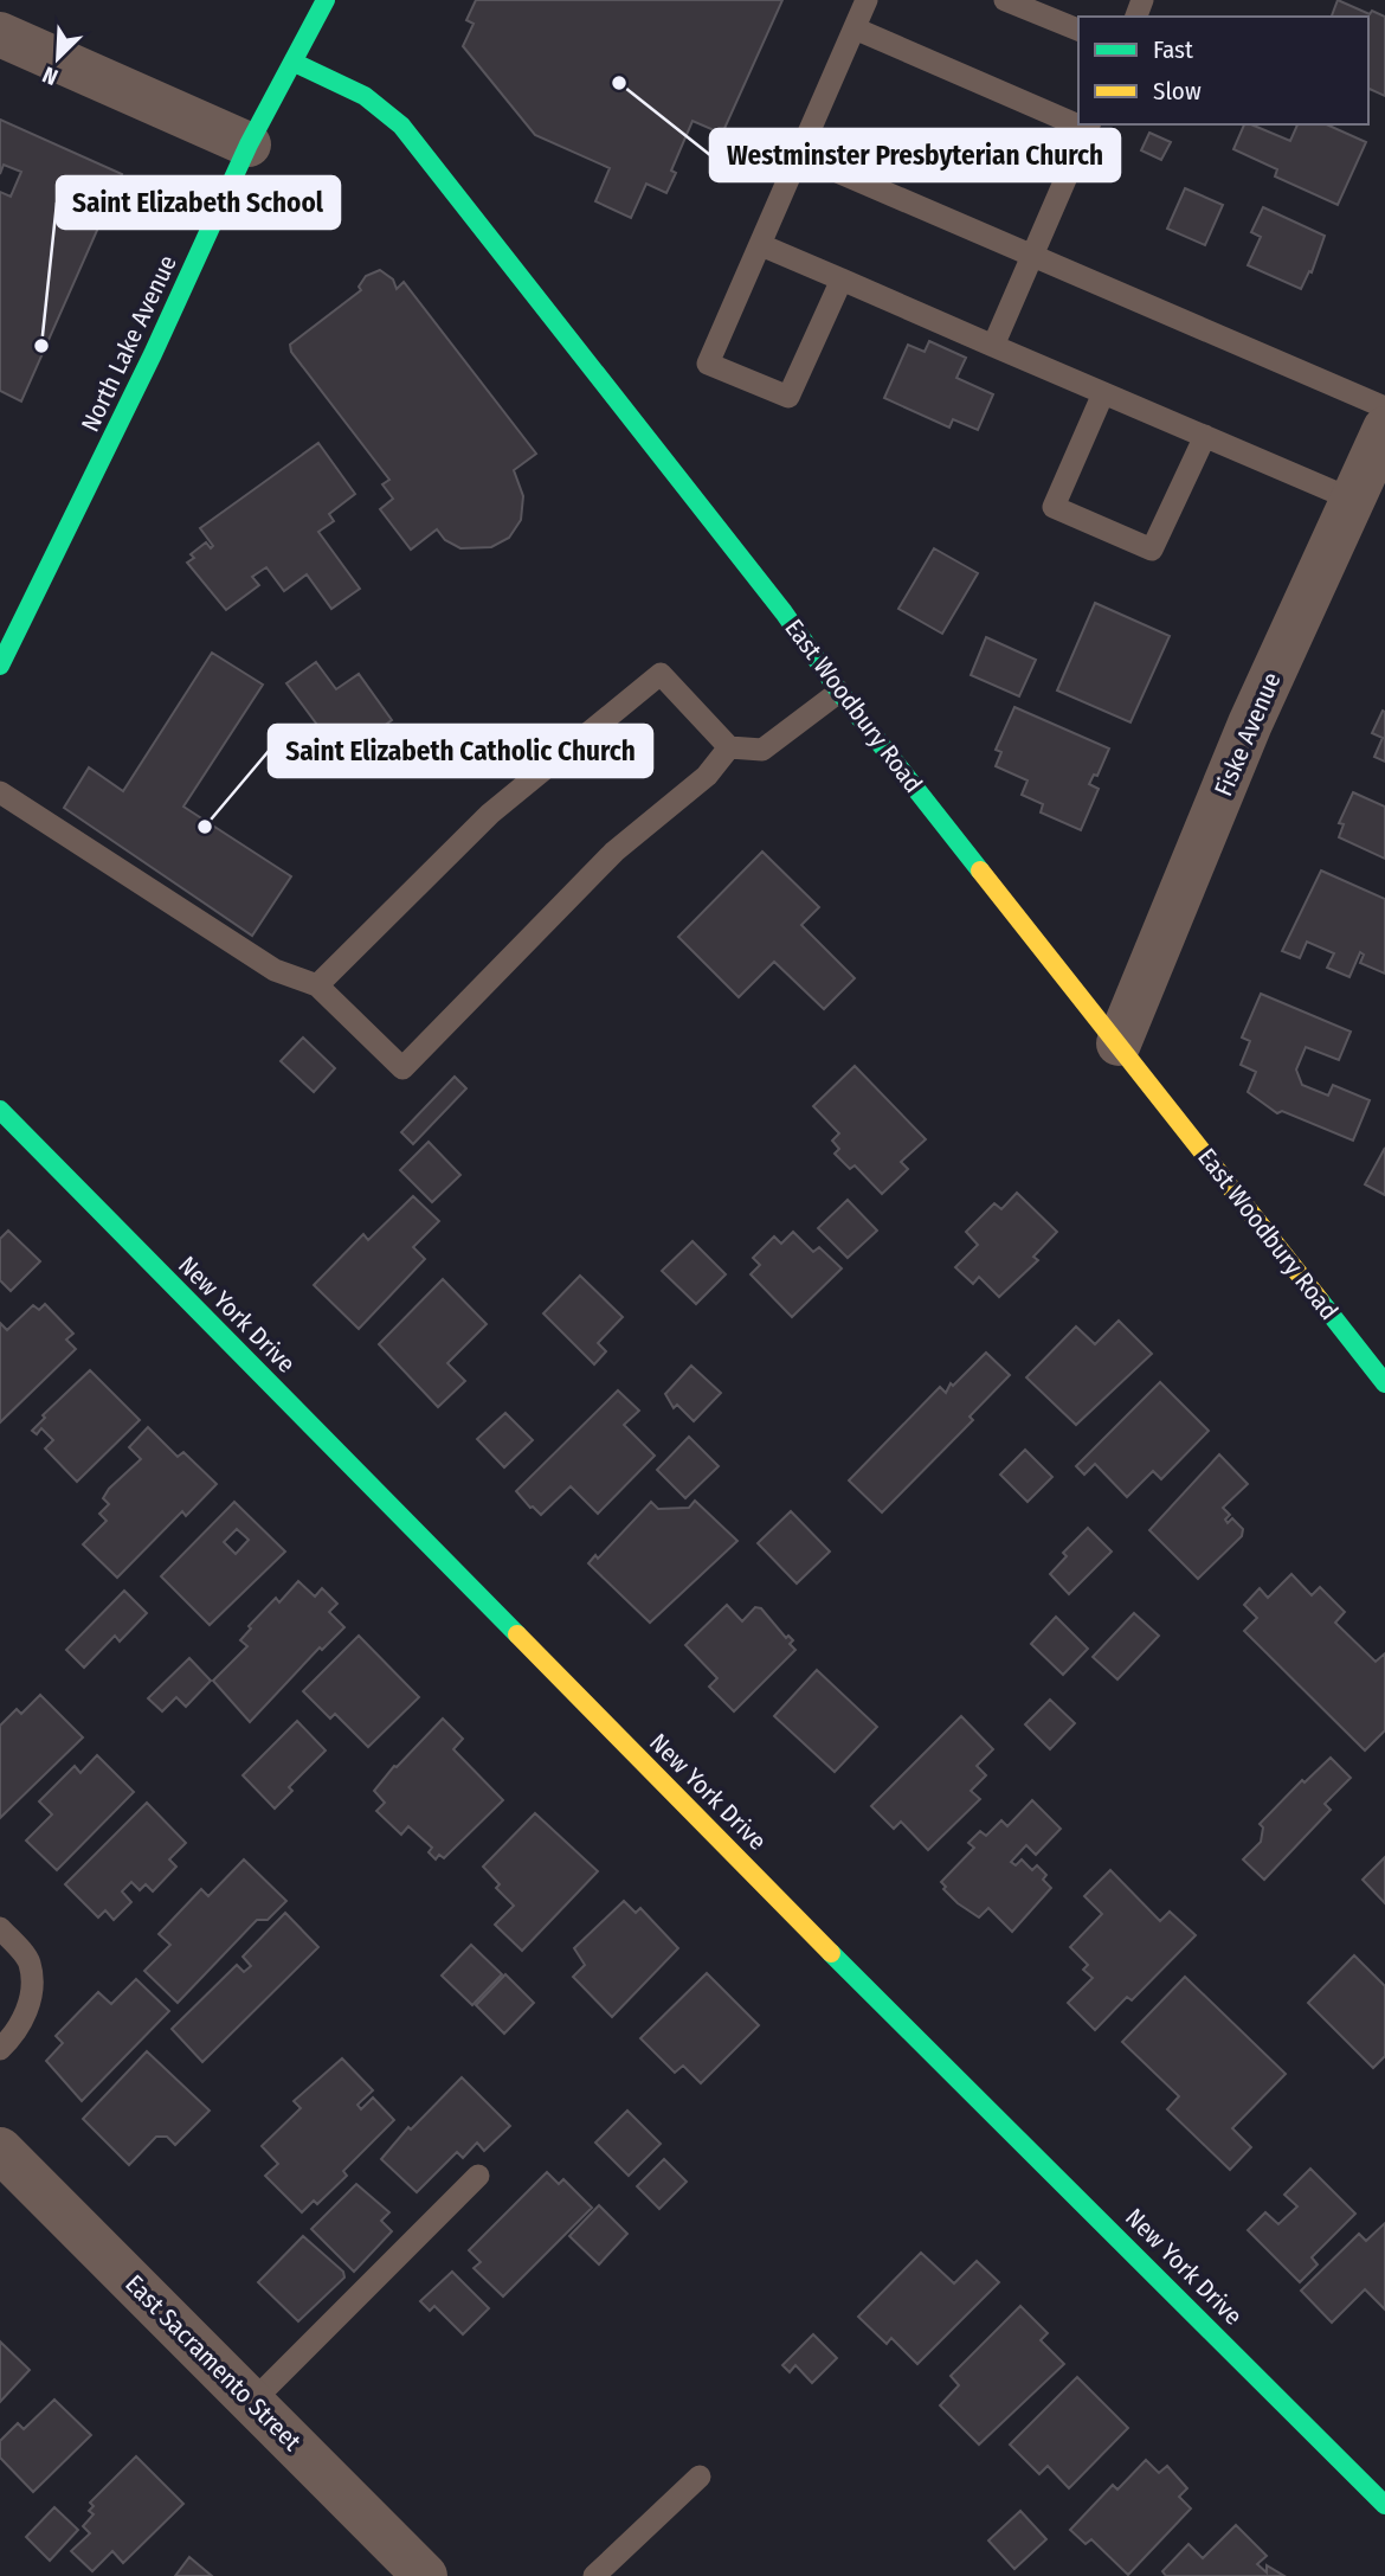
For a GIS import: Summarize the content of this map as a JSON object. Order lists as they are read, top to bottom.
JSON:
{
  "streets": {
    "main road": ["North Lake Avenue", "East Woodbury Road", "New York Drive"],
    "street": ["Fiske Avenue", "East Sacramento Street"]
  },
  "crossings": [
    ["North Lake Avenue", "East Woodbury Road"],
    ["East Woodbury Road", "Fiske Avenue"]
  ],
  "places": ["Westminster Presbyterian Church", "Saint Elizabeth School", "Saint Elizabeth Catholic Church"],
  "legend": ["Fast", "Slow"],
  "north": "bottom left"
}
